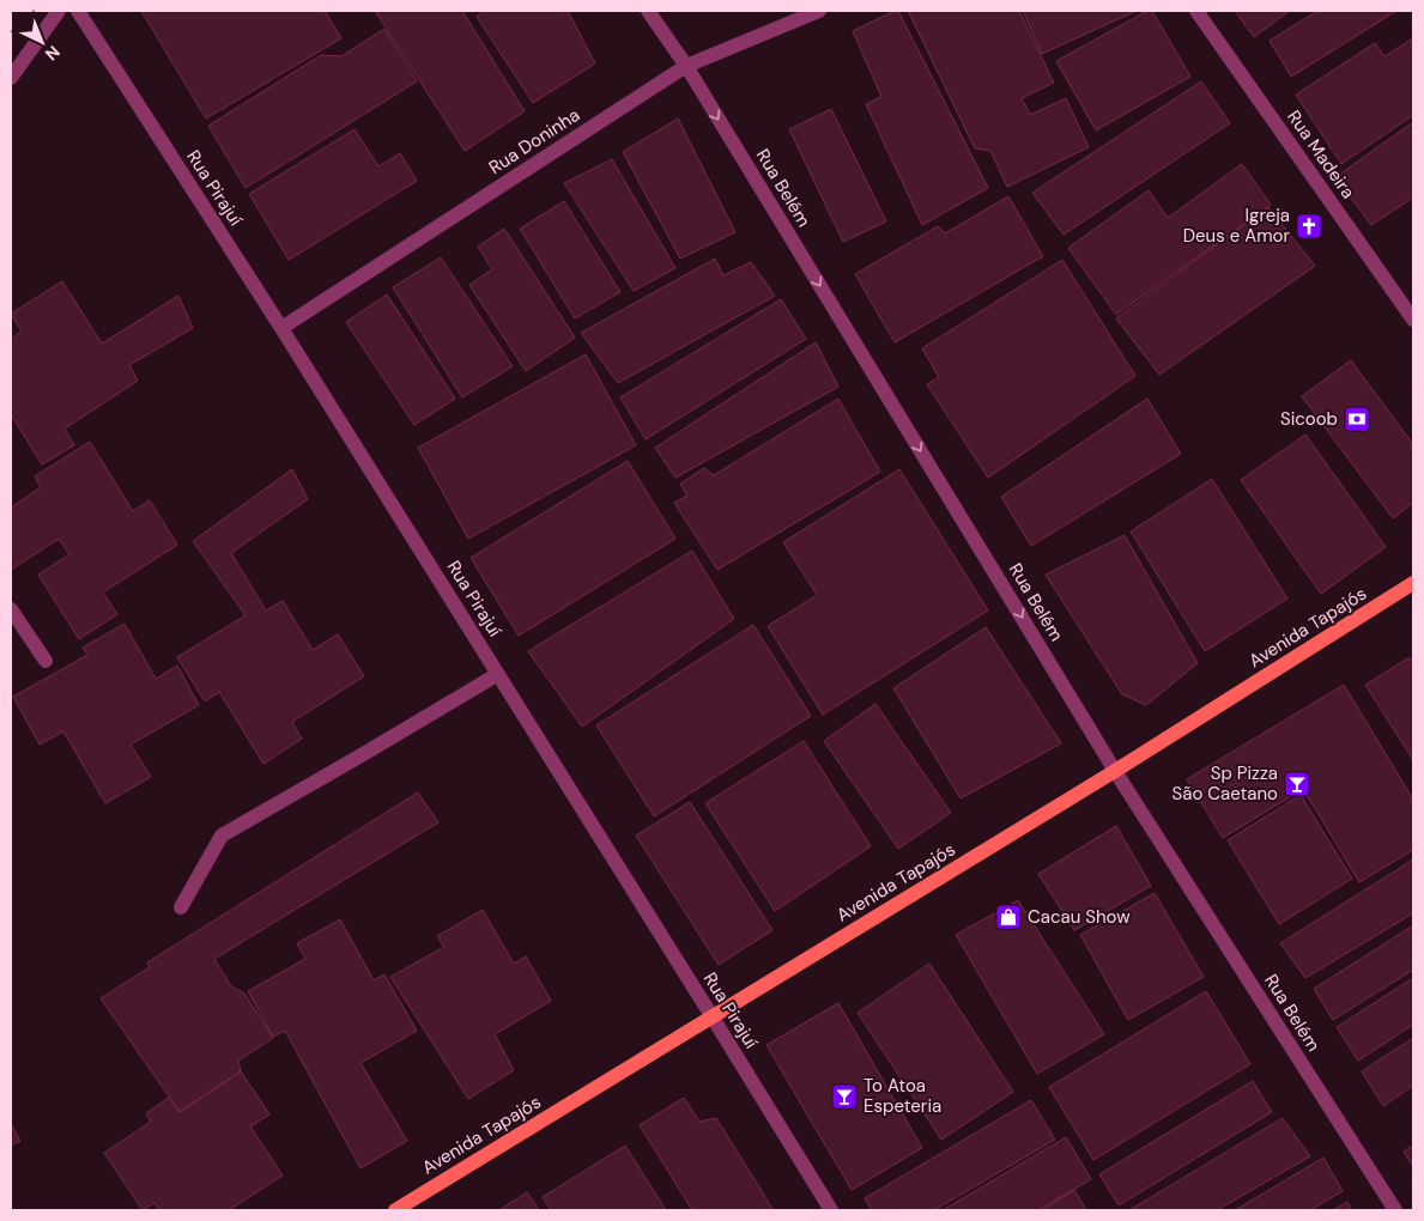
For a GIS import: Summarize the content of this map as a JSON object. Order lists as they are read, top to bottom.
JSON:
{
  "streets": {
    "main road": ["Avenida Tapajós"],
    "street": [
      "Rua Doninha",
      "Rua Madeira",
      "Rua Pirajuí",
      "Rua Belém"
    ]
  },
  "crossings": [
    ["Rua Doninha", "Rua Pirajuí"],
    ["Rua Doninha", "Rua Belém"],
    ["Rua Pirajuí", "Avenida Tapajós"],
    ["Rua Belém", "Avenida Tapajós"]
  ],
  "one_way": ["Rua Belém"],
  "places": {
    "church": ["Igreja Deus e Amor"],
    "bank": ["Sicoob"],
    "bar": ["Sp Pizza São Caetano", "To Atoa Espeteria"],
    "shop": ["Cacau Show"]
  },
  "north": "bottom right"
}
